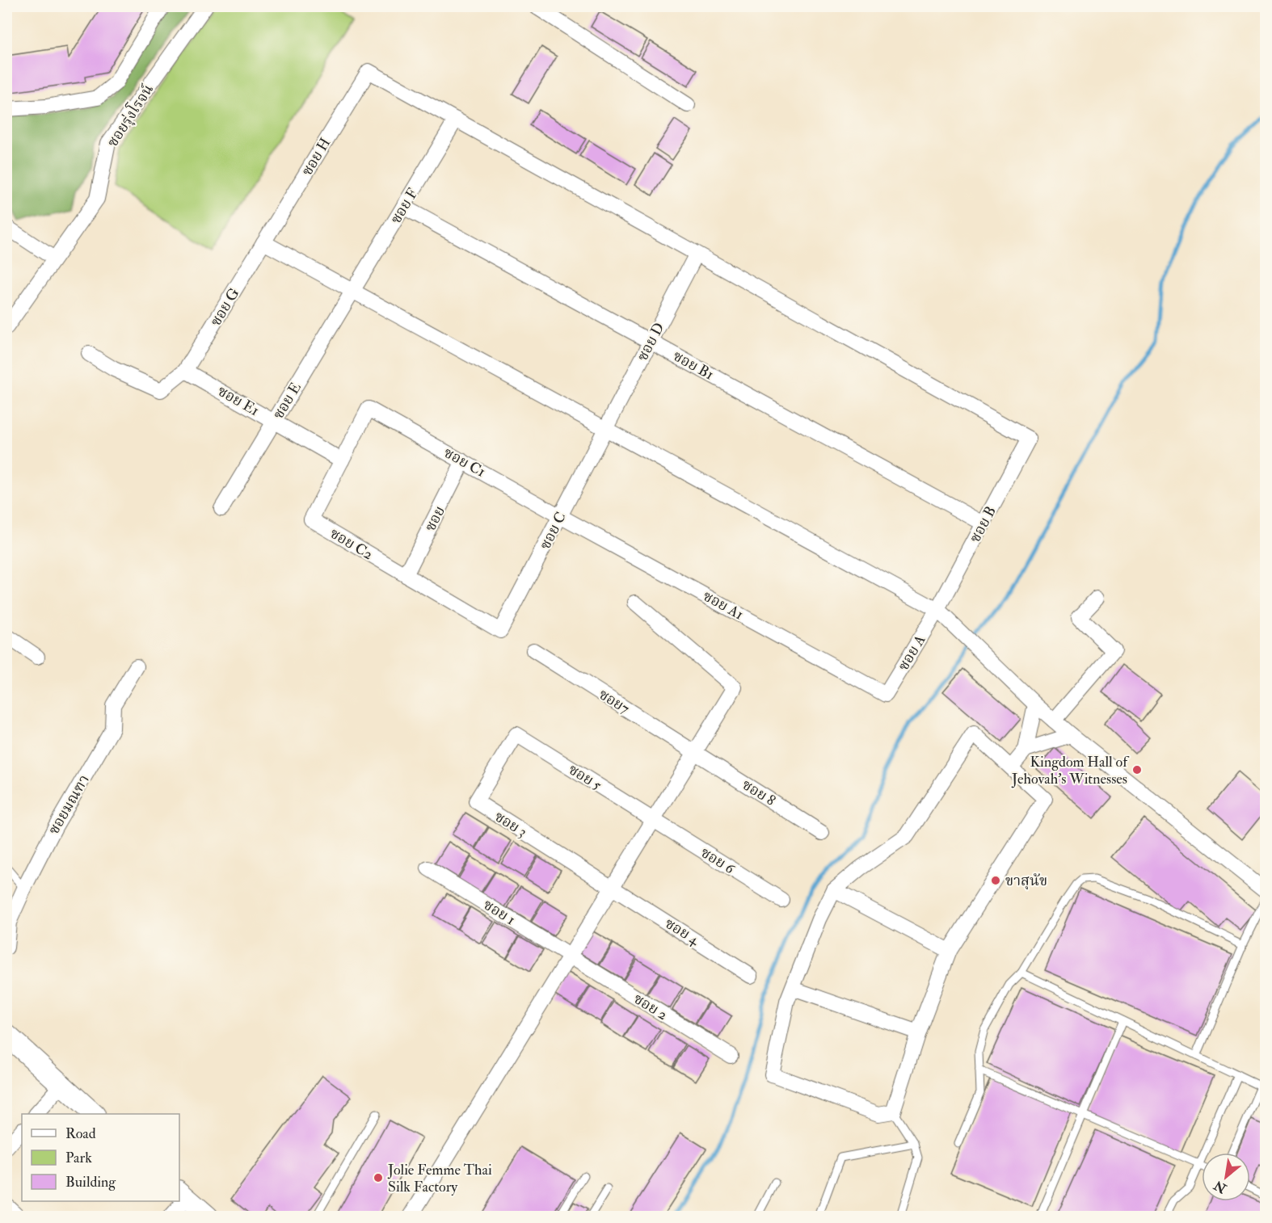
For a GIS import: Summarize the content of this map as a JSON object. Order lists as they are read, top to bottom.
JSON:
{
  "streets": {
    "street": [
      "ซอยรุ่งโรจน์",
      "ซอย H",
      "ซอย F",
      "ซอย G",
      "ซอย D",
      "ซอย B1",
      "ซอย E1",
      "ซอย E",
      "ซอย C1",
      "ซอย",
      "ซอย B",
      "ซอย C",
      "ซอย C2",
      "ซอย A1",
      "ซอย A",
      "ซอย7",
      "ซอย 5",
      "ซอย 8",
      "ซอยมณฑา",
      "ซอย 3",
      "ซอย 6",
      "ซอย 1",
      "ซอย 4",
      "ซอย 2"
    ]
  },
  "crossings": [
    ["ซอย H", "ซอย F"],
    ["ซอย H", "ซอย G"],
    ["ซอย F", "ซอย B1"],
    ["ซอย F", "ซอย E"],
    ["ซอย G", "ซอย E1"],
    ["ซอย D", "ซอย B1"],
    ["ซอย D", "ซอย B"],
    ["ซอย D", "ซอย C"],
    ["ซอย B1", "ซอย B"],
    ["ซอย E1", "ซอย E"],
    ["ซอย E1", "ซอย C2"],
    ["ซอย C1", "ซอย"],
    ["ซอย C1", "ซอย C"],
    ["ซอย C1", "ซอย C2"],
    ["ซอย C1", "ซอย A1"],
    ["ซอย", "ซอย C2"],
    ["ซอย B", "ซอย A"],
    ["ซอย C", "ซอย C2"],
    ["ซอย C", "ซอย A1"],
    ["ซอย A1", "ซอย A"],
    ["ซอย7", "ซอย 8"],
    ["ซอย 5", "ซอย 3"],
    ["ซอย 5", "ซอย 6"],
    ["ซอย 3", "ซอย 4"],
    ["ซอย 1", "ซอย 2"]
  ],
  "places": ["Kingdom Hall of Jehovah's Witnesses", "ขาสุนัข", "Jolie Femme Thai Silk Factory"],
  "legend": ["Road", "Park", "Building"],
  "north": "bottom left"
}
